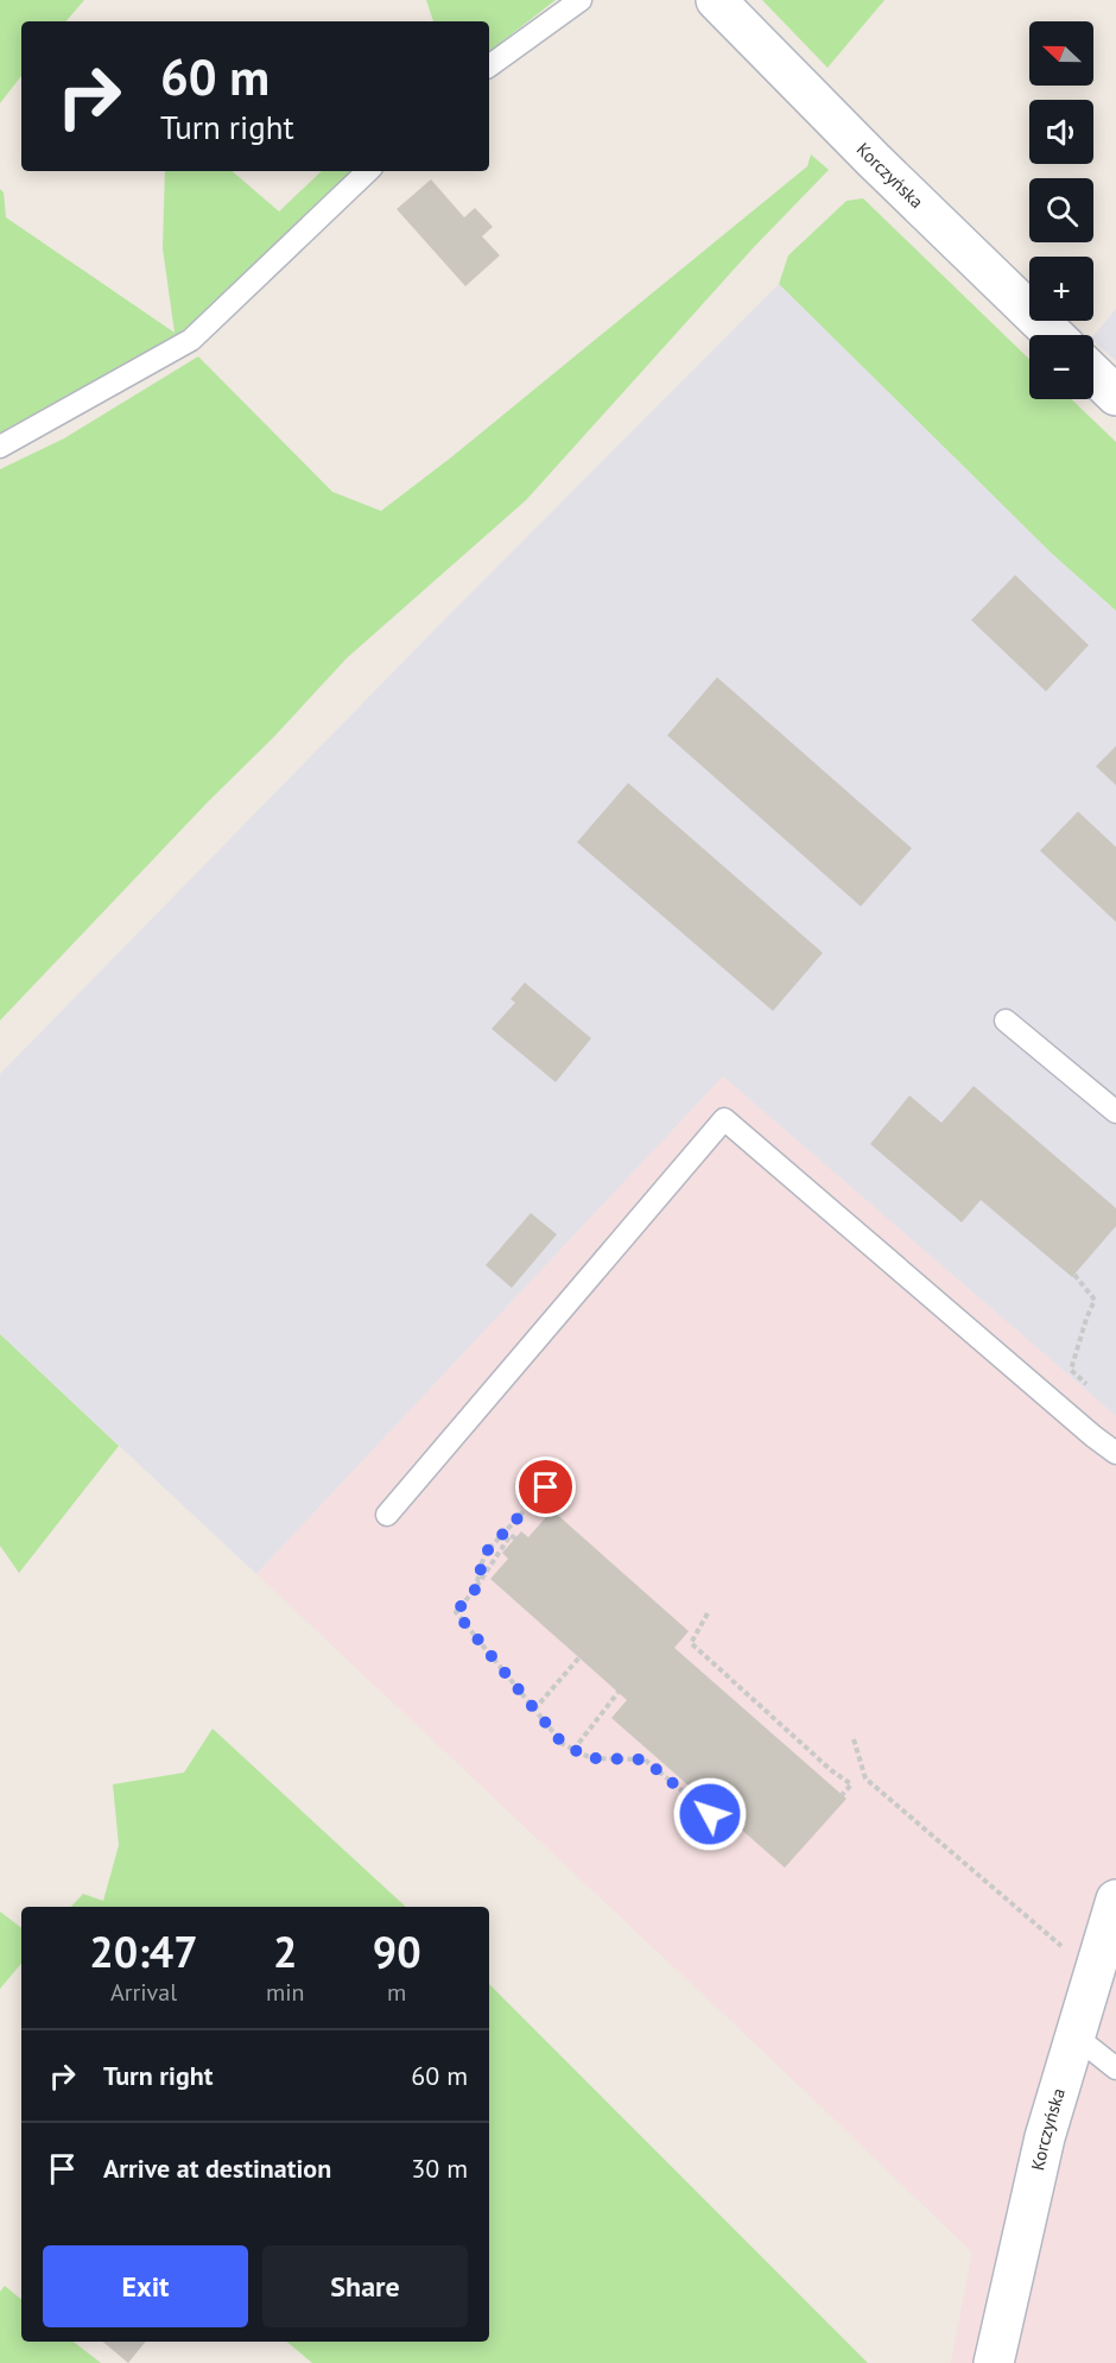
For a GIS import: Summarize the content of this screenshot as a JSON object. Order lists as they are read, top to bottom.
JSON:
{
  "streets": {
    "main road": ["Korczyńska"]
  },
  "north": "left",
  "page": {
    "map_buttons": ["+", "−"],
    "turn": ["60 m", "Turn right"],
    "eta": [
      "20:47",
      "Arrival",
      "2",
      "min",
      "90",
      "m"
    ],
    "list": [
      {
        "name": "Turn right",
        "value": "60 m"
      },
      {
        "name": "Arrive at destination",
        "value": "30 m"
      }
    ],
    "buttons": ["Exit", "Share"]
  }
}
